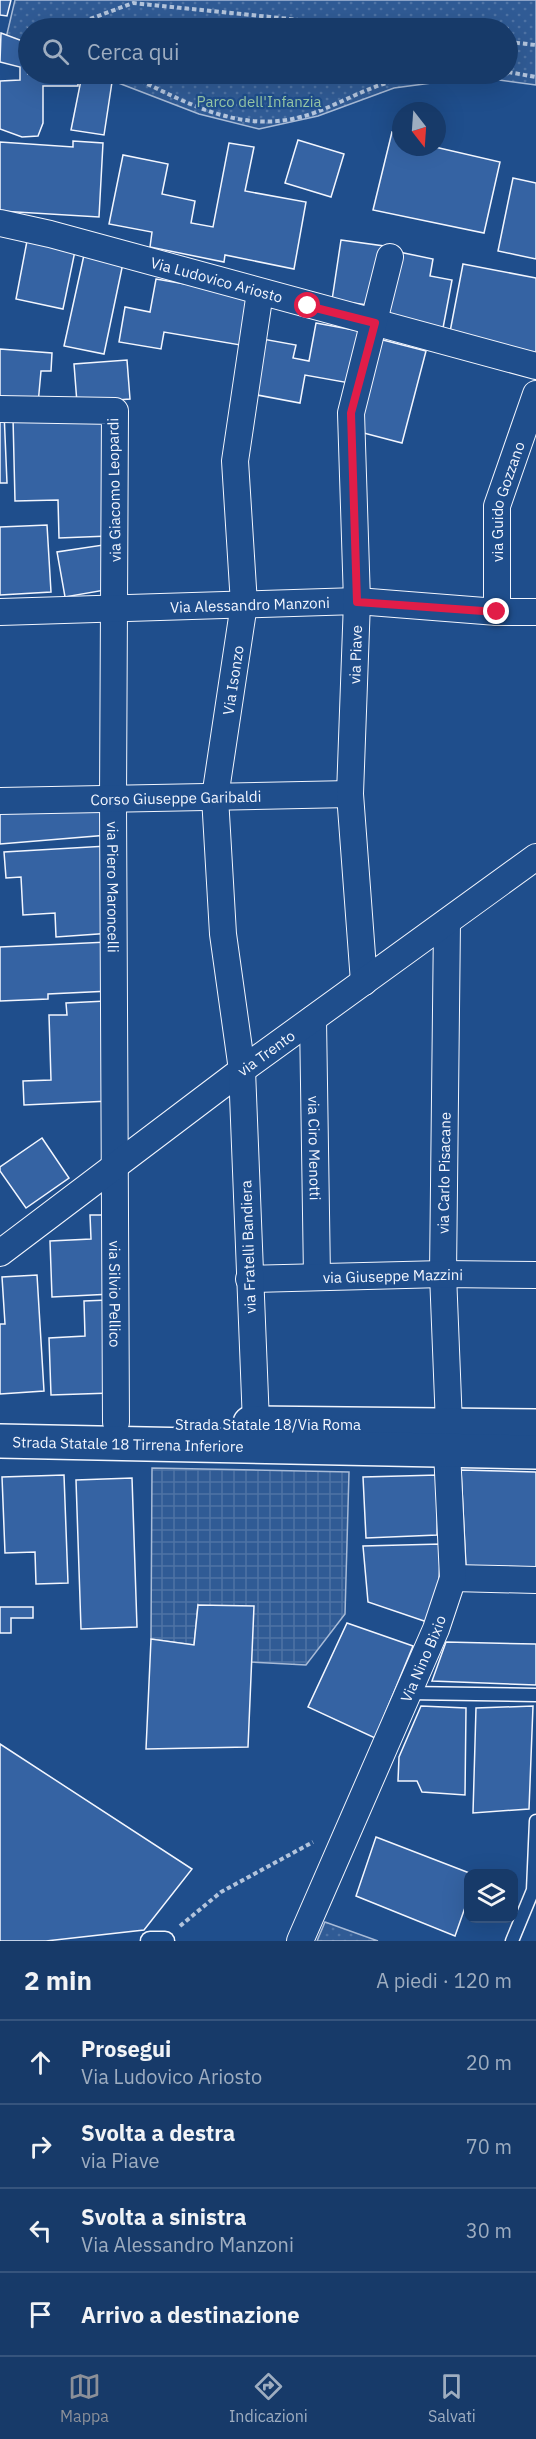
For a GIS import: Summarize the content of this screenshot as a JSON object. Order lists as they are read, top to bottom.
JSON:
{
  "streets": {
    "main road": ["Strada Statale 18/Via Roma", "Strada Statale 18 Tirrena Inferiore"],
    "street": [
      "Via Ludovico Ariosto",
      "via Giacomo Leopardi",
      "via Guido Gozzano",
      "Via Alessandro Manzoni",
      "via Piave",
      "Via Isonzo",
      "Corso Giuseppe Garibaldi",
      "via Piero Maroncelli",
      "via Trento",
      "via Ciro Menotti",
      "via Carlo Pisacane",
      "via Fratelli Bandiera",
      "via Giuseppe Mazzini",
      "via Silvio Pellico",
      "Via Nino Bixio"
    ]
  },
  "crossings": [
    ["Via Ludovico Ariosto", "via Piave"],
    ["Via Ludovico Ariosto", "Via Isonzo"],
    ["via Giacomo Leopardi", "Via Alessandro Manzoni"],
    ["via Giacomo Leopardi", "via Piero Maroncelli"],
    ["via Guido Gozzano", "Via Alessandro Manzoni"],
    ["Via Alessandro Manzoni", "via Piave"],
    ["Via Alessandro Manzoni", "Via Isonzo"],
    ["Via Alessandro Manzoni", "via Piero Maroncelli"],
    ["via Piave", "Corso Giuseppe Garibaldi"],
    ["via Piave", "via Trento"],
    ["Via Isonzo", "Corso Giuseppe Garibaldi"],
    ["Via Isonzo", "via Trento"],
    ["Via Isonzo", "via Fratelli Bandiera"],
    ["Corso Giuseppe Garibaldi", "via Piero Maroncelli"],
    ["via Piero Maroncelli", "via Trento"],
    ["via Piero Maroncelli", "via Silvio Pellico"],
    ["via Trento", "via Ciro Menotti"],
    ["via Trento", "via Carlo Pisacane"],
    ["via Trento", "via Fratelli Bandiera"],
    ["via Trento", "via Silvio Pellico"],
    ["via Ciro Menotti", "via Giuseppe Mazzini"],
    ["via Carlo Pisacane", "via Giuseppe Mazzini"],
    ["via Carlo Pisacane", "Strada Statale 18/Via Roma"],
    ["via Carlo Pisacane", "Via Nino Bixio"],
    ["via Fratelli Bandiera", "via Giuseppe Mazzini"],
    ["via Fratelli Bandiera", "Strada Statale 18/Via Roma"],
    ["via Fratelli Bandiera", "Strada Statale 18 Tirrena Inferiore"],
    ["via Silvio Pellico", "Strada Statale 18/Via Roma"],
    ["Strada Statale 18/Via Roma", "Strada Statale 18 Tirrena Inferiore"],
    ["Strada Statale 18/Via Roma", "Via Nino Bixio"]
  ],
  "parks": ["Parco dell'Infanzia"],
  "north": "bottom",
  "page": {
    "search": "Cerca qui",
    "heading": ["2 min", "A piedi · 120 m"],
    "list": [
      ["Prosegui", "Via Ludovico Ariosto", "20 m"],
      ["Svolta a destra", "via Piave", "70 m"],
      ["Svolta a sinistra", "Via Alessandro Manzoni", "30 m"],
      "Arrivo a destinazione"
    ],
    "nav": ["Mappa", "Indicazioni", "Salvati"]
  }
}
